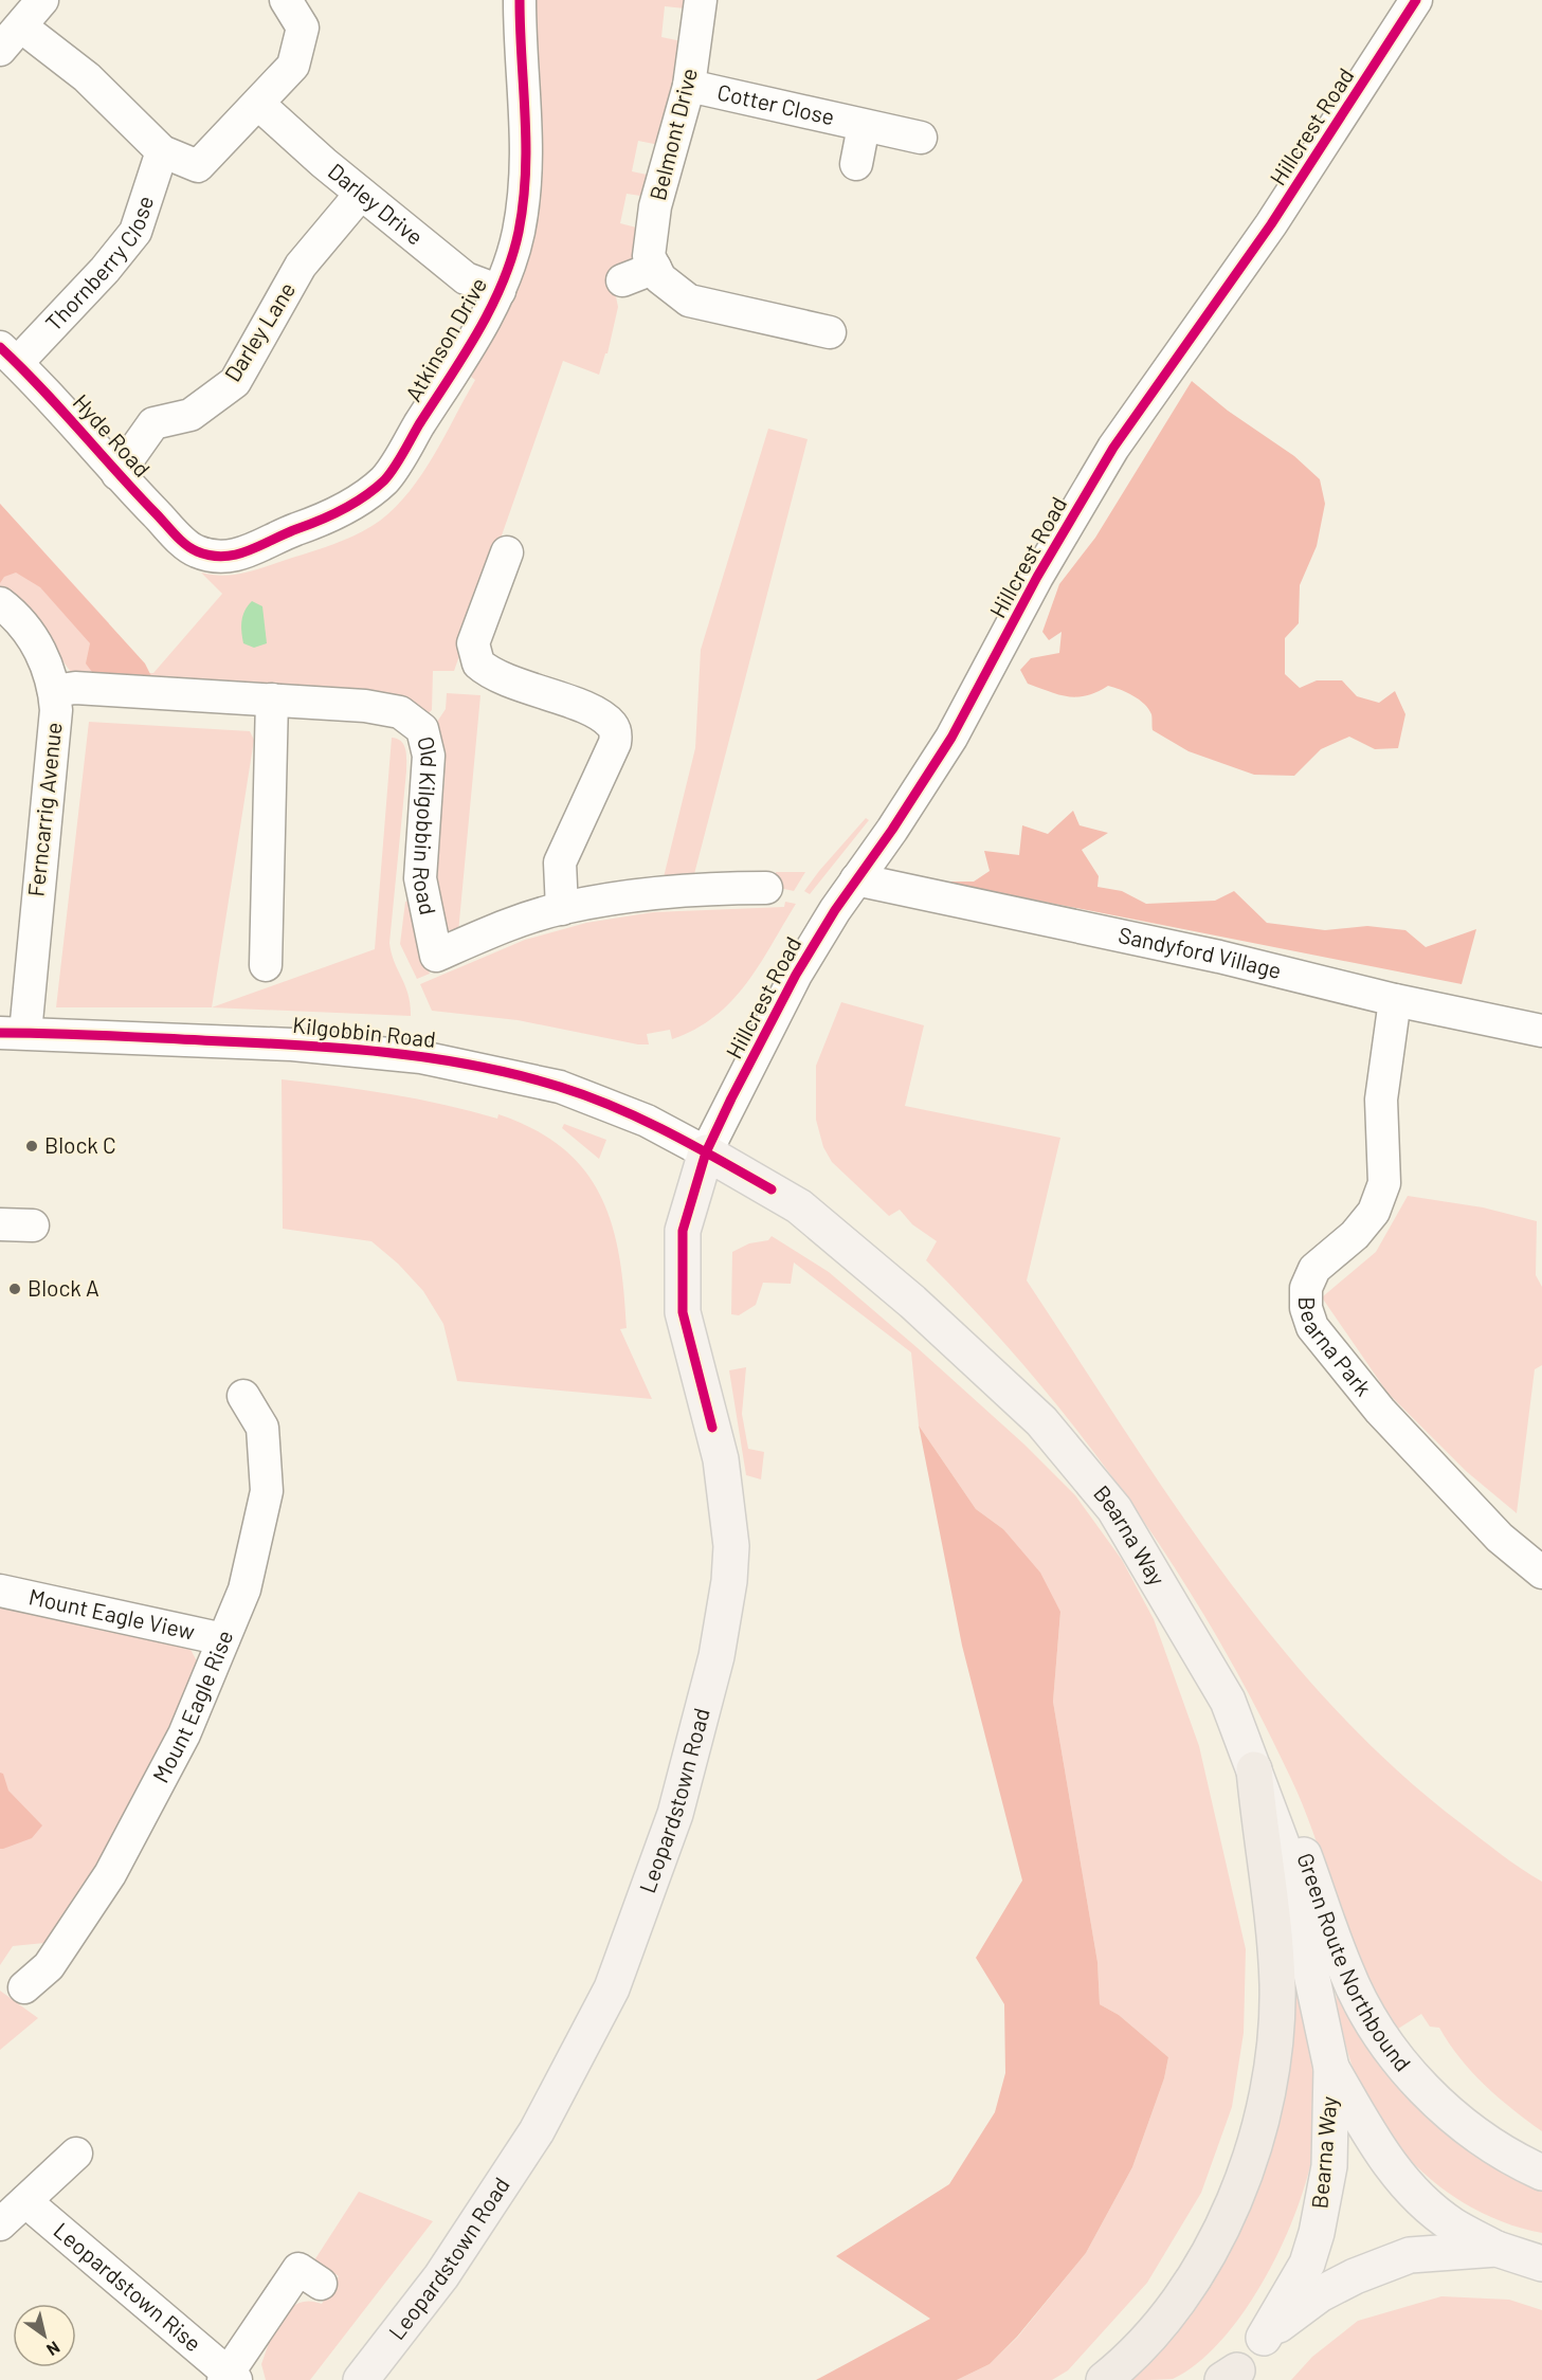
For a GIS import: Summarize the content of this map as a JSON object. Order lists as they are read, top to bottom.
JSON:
{
  "streets": {
    "main road": ["Bearna Way", "Leopardstown Road", "Green Route Northbound"],
    "street": [
      "Cotter Close",
      "Hillcrest Road",
      "Belmont Drive",
      "Darley Drive",
      "Thornberry Close",
      "Darley Lane",
      "Atkinson Drive",
      "Hyde Road",
      "Ferncarrig Avenue",
      "Old Kilgobbin Road",
      "Sandyford Village",
      "Kilgobbin Road",
      "Bearna Park",
      "Mount Eagle View",
      "Mount Eagle Rise",
      "Leopardstown Rise"
    ]
  },
  "crossings": [
    ["Cotter Close", "Belmont Drive"],
    ["Hillcrest Road", "Sandyford Village"],
    ["Hillcrest Road", "Kilgobbin Road"],
    ["Hillcrest Road", "Bearna Way"],
    ["Hillcrest Road", "Leopardstown Road"],
    ["Darley Drive", "Darley Lane"],
    ["Darley Drive", "Atkinson Drive"],
    ["Thornberry Close", "Hyde Road"],
    ["Darley Lane", "Hyde Road"],
    ["Atkinson Drive", "Hyde Road"],
    ["Ferncarrig Avenue", "Old Kilgobbin Road"],
    ["Ferncarrig Avenue", "Kilgobbin Road"],
    ["Sandyford Village", "Bearna Park"],
    ["Kilgobbin Road", "Bearna Way"],
    ["Kilgobbin Road", "Leopardstown Road"],
    ["Bearna Way", "Leopardstown Road"],
    ["Bearna Way", "Green Route Northbound"],
    ["Mount Eagle View", "Mount Eagle Rise"]
  ],
  "places": ["Block C", "Block A"],
  "north": "bottom right"
}
